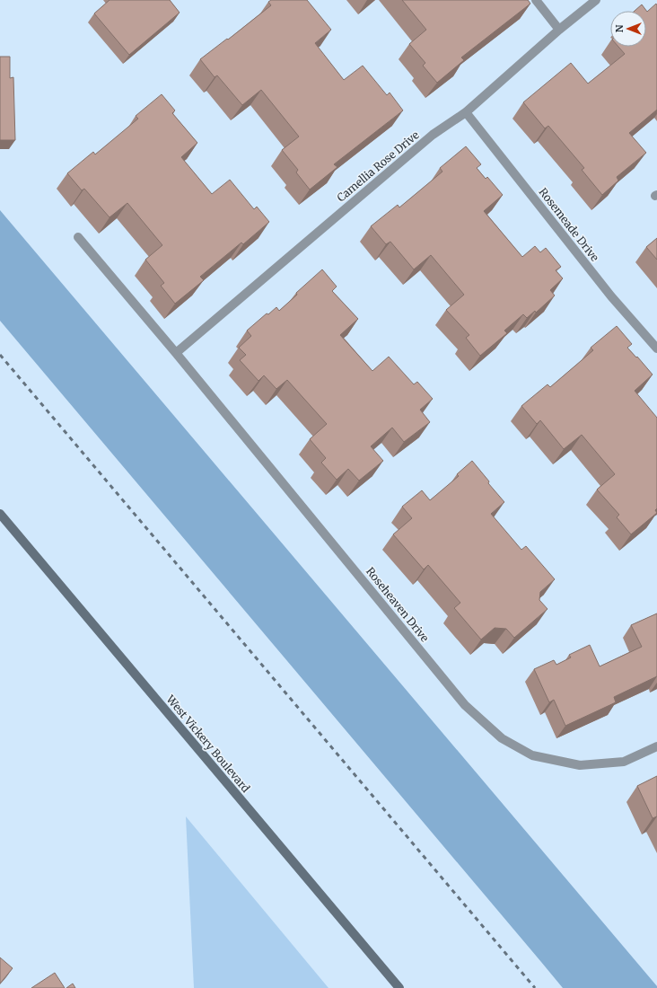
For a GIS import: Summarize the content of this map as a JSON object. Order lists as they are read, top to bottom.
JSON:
{
  "streets": {
    "main road": ["West Vickery Boulevard"],
    "lane": ["Camellia Rose Drive", "Rosemeade Drive", "Roseheaven Drive"]
  },
  "crossings": [
    ["Camellia Rose Drive", "Rosemeade Drive"],
    ["Camellia Rose Drive", "Roseheaven Drive"]
  ],
  "north": "left"
}
